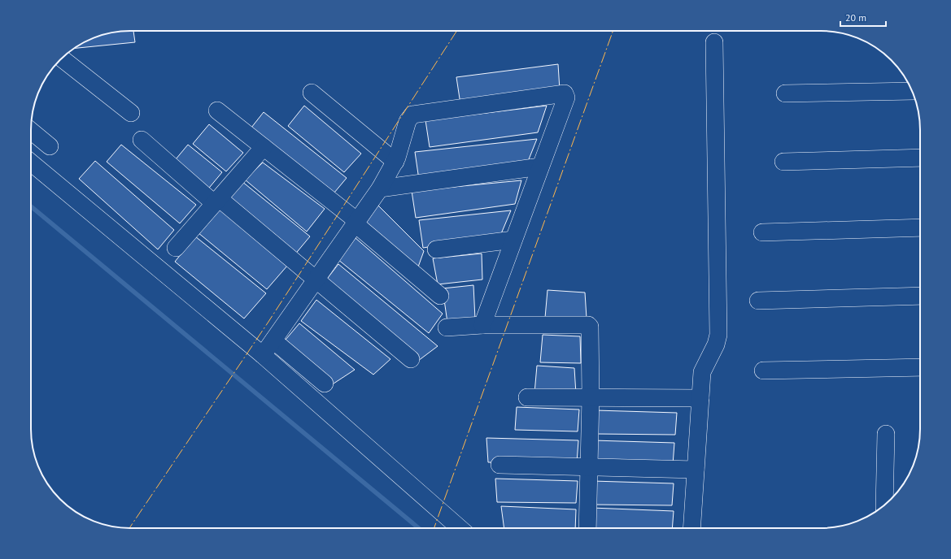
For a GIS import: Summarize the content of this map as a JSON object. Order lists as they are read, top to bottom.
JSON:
{
  "scale_bar": "20 m"
}
